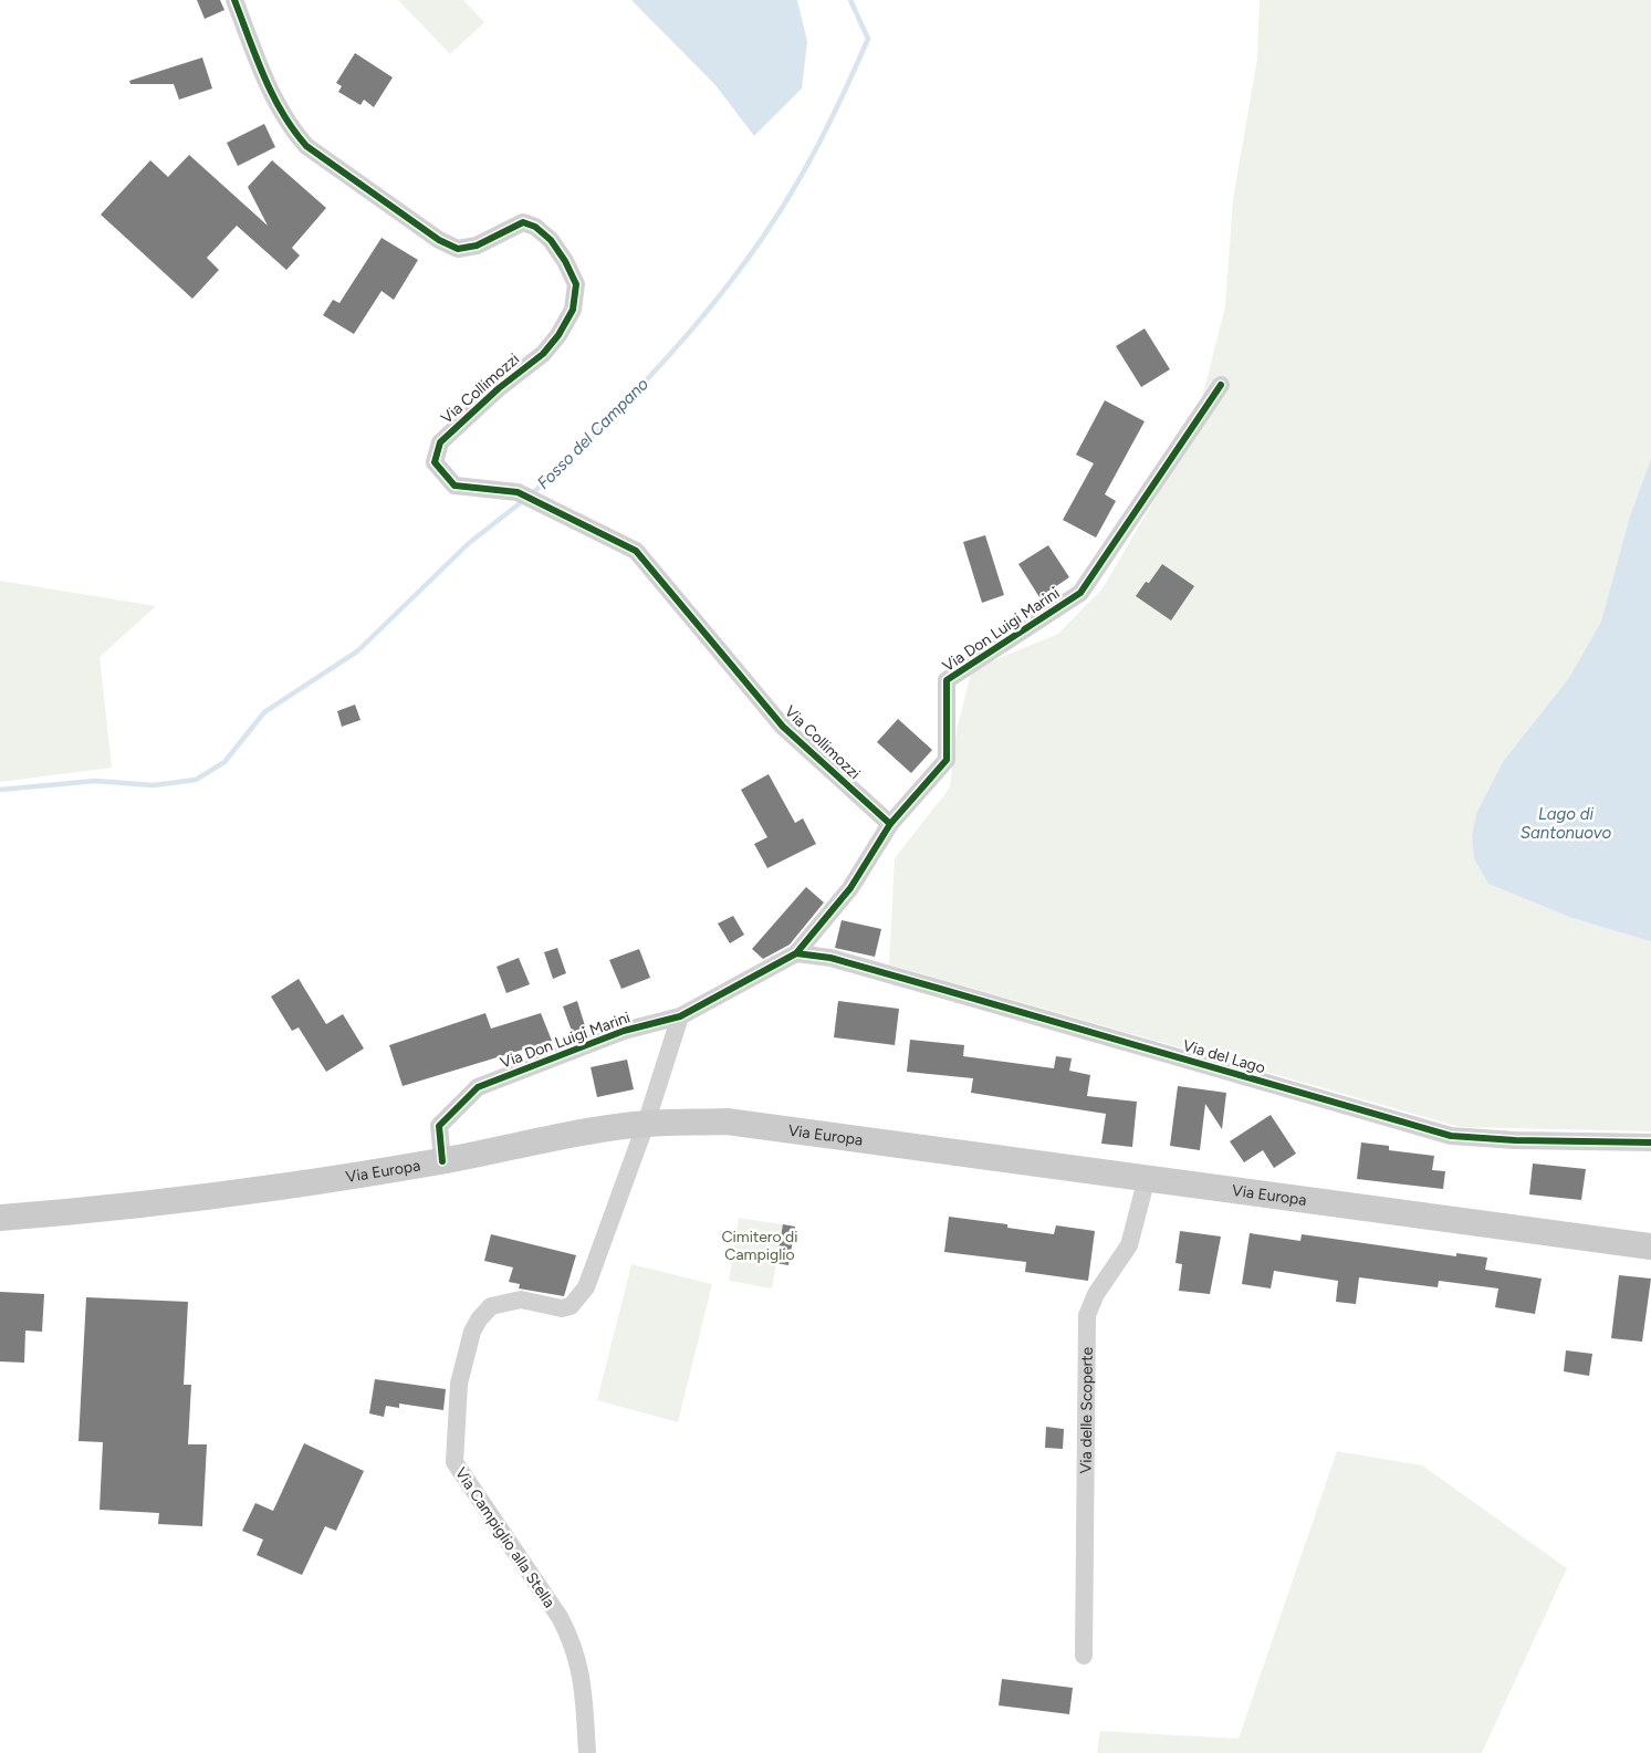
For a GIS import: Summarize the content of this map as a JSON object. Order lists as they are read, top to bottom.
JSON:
{
  "streets": {
    "main road": ["Via Europa"],
    "street": [
      "Via Collimozzi",
      "Via Don Luigi Marini",
      "Via del Lago",
      "Via delle Scoperte",
      "Via Campiglio alla Stella"
    ]
  },
  "crossings": [
    ["Via Collimozzi", "Via Don Luigi Marini"],
    ["Via Don Luigi Marini", "Via del Lago"],
    ["Via Don Luigi Marini", "Via Europa"],
    ["Via Europa", "Via delle Scoperte"],
    ["Via Europa", "Via Campiglio alla Stella"]
  ],
  "water": ["Fosso del Campano", "Lago di Santonuovo"],
  "parks": ["Cimitero di Campiglio"]
}
